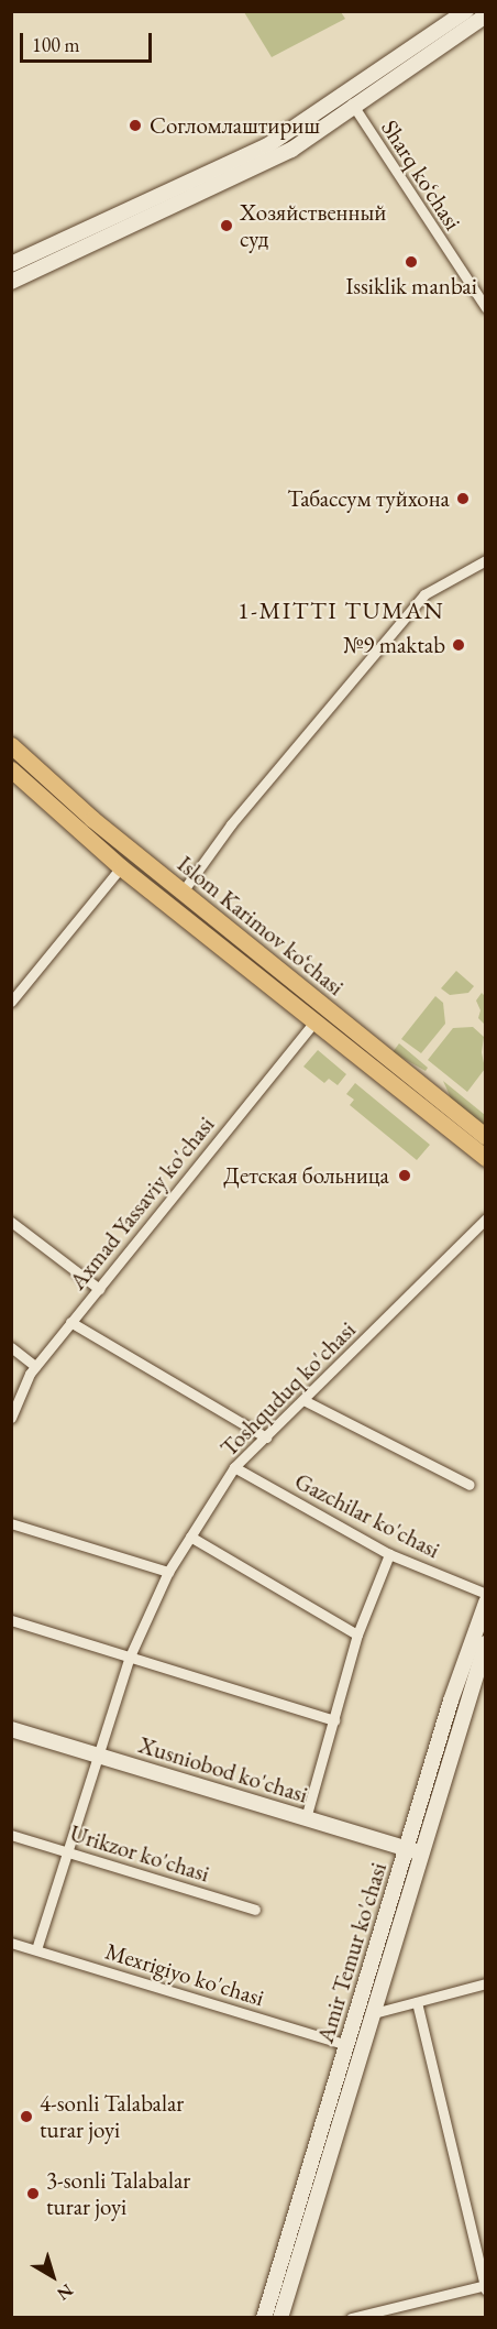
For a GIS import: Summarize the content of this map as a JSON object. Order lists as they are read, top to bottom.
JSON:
{
  "streets": {
    "main road": ["Islom Karimov ko‘chasi", "Xusniobod ko'chasi", "Amir Temur ko'chasi"],
    "street": [
      "Sharq ko‘chasi",
      "Axmad Yassaviy ko'chasi",
      "Toshquduq ko'chasi",
      "Gazchilar ko'chasi",
      "Urikzor ko'chasi",
      "Mexrigiyo ko'chasi"
    ]
  },
  "crossings": [
    ["Islom Karimov ko‘chasi", "Axmad Yassaviy ko'chasi"],
    ["Toshquduq ko'chasi", "Gazchilar ko'chasi"],
    ["Toshquduq ko'chasi", "Xusniobod ko'chasi"],
    ["Toshquduq ko'chasi", "Urikzor ko'chasi"],
    ["Toshquduq ko'chasi", "Mexrigiyo ko'chasi"],
    ["Xusniobod ko'chasi", "Amir Temur ko'chasi"],
    ["Amir Temur ko'chasi", "Mexrigiyo ko'chasi"]
  ],
  "districts": ["1-MITTI TUMAN"],
  "places": [
    "Согломлаштириш",
    "Хозяйственный суд",
    "Issiklik manbai",
    "Табассум туйхона",
    "№9 maktab",
    "Детская больница",
    "4-sonli Talabalar turar joyi",
    "3-sonli Talabalar turar joyi"
  ],
  "scale_bar": "100 m",
  "north": "bottom right"
}
